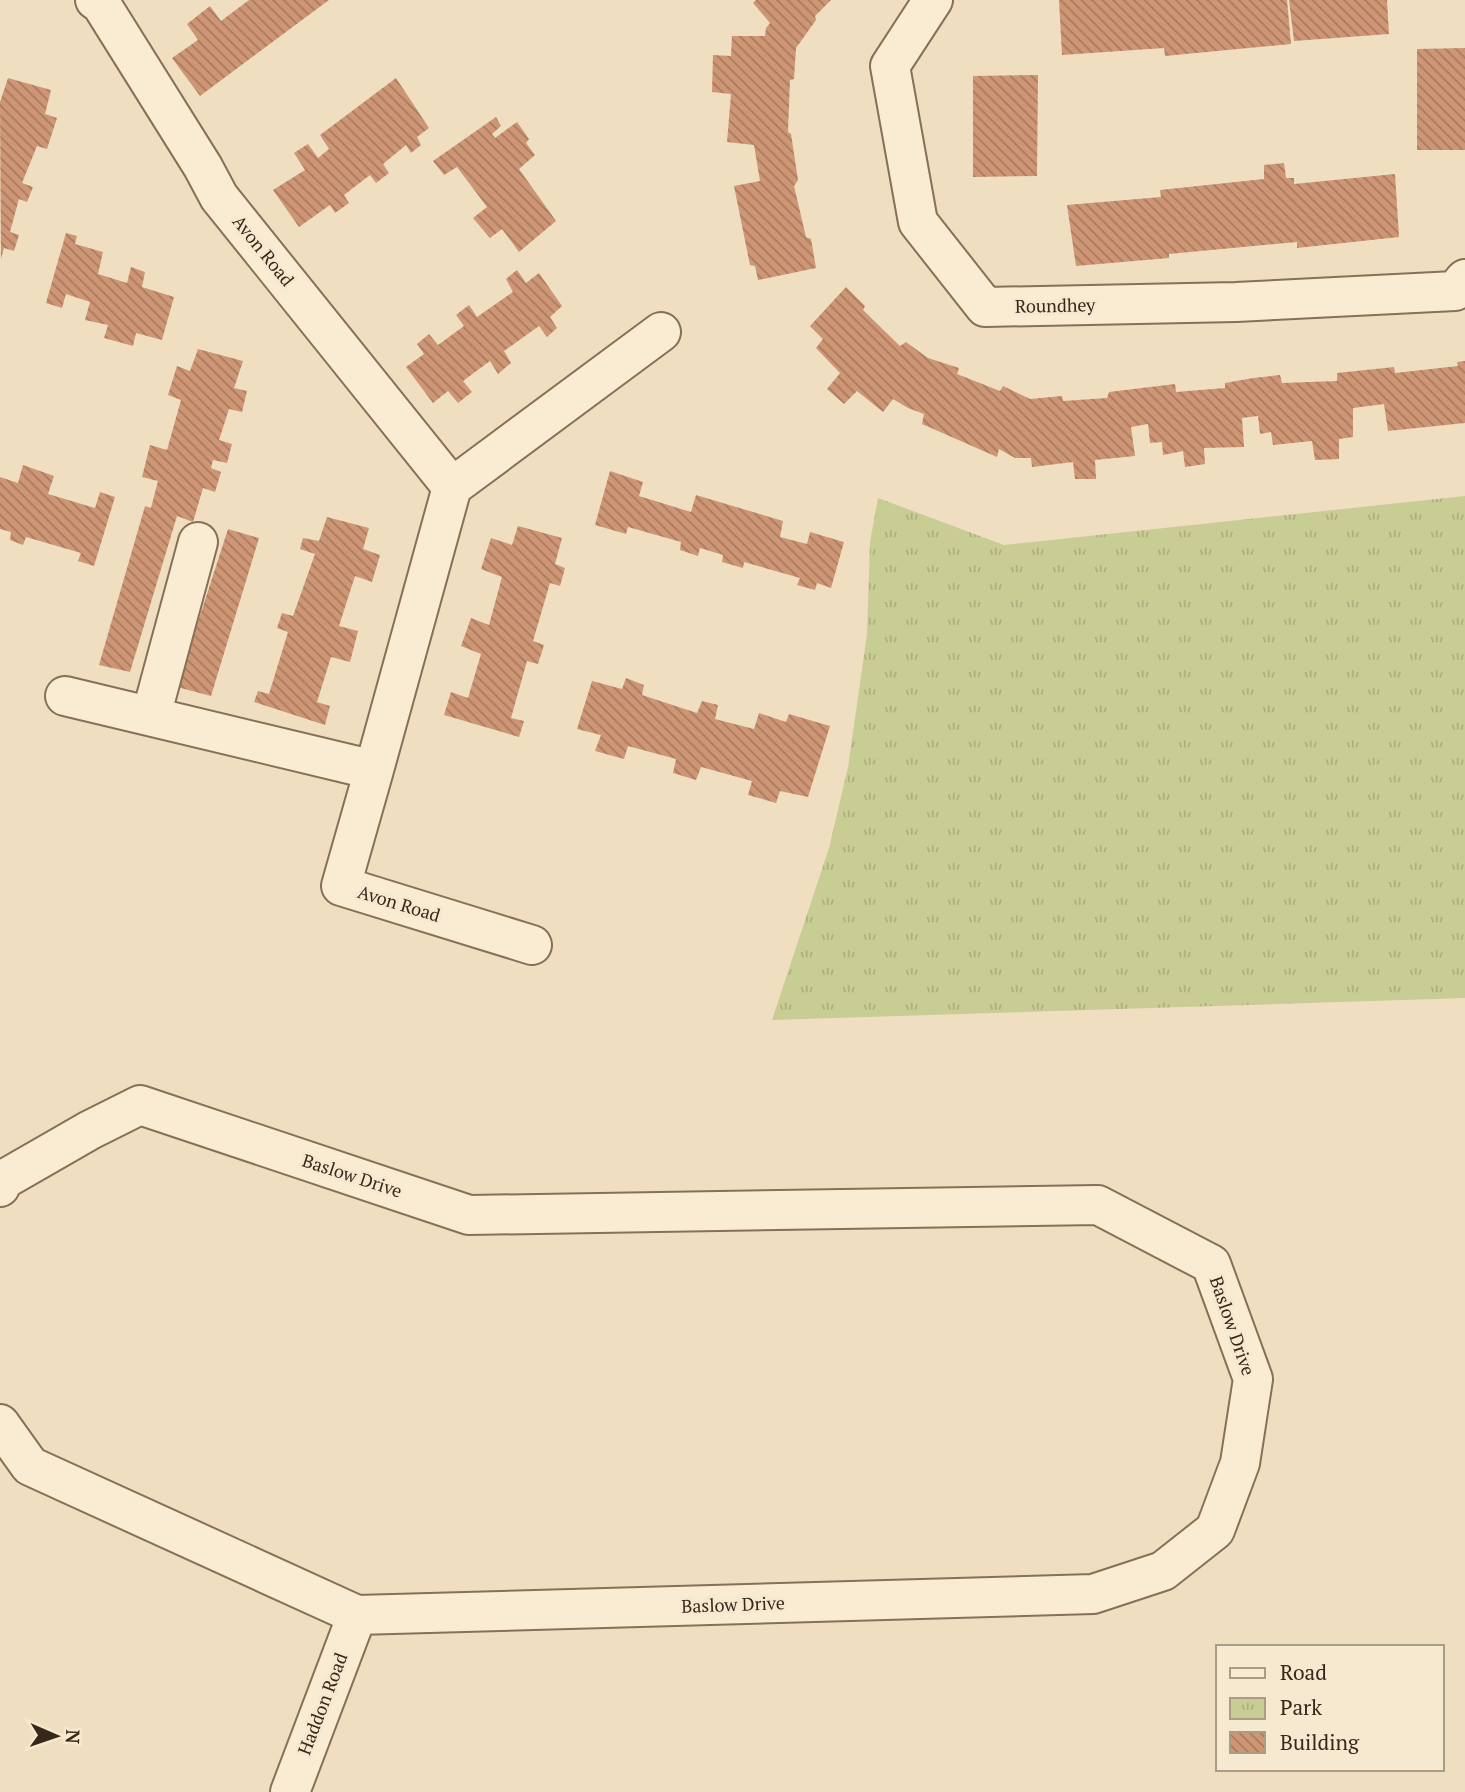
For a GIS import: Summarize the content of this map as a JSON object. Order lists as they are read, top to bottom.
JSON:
{
  "streets": {
    "street": [
      "Avon Road",
      "Roundhey",
      "Baslow Drive",
      "Haddon Road"
    ]
  },
  "crossings": [
    ["Baslow Drive", "Haddon Road"]
  ],
  "legend": ["Road", "Park", "Building"],
  "north": "right"
}
